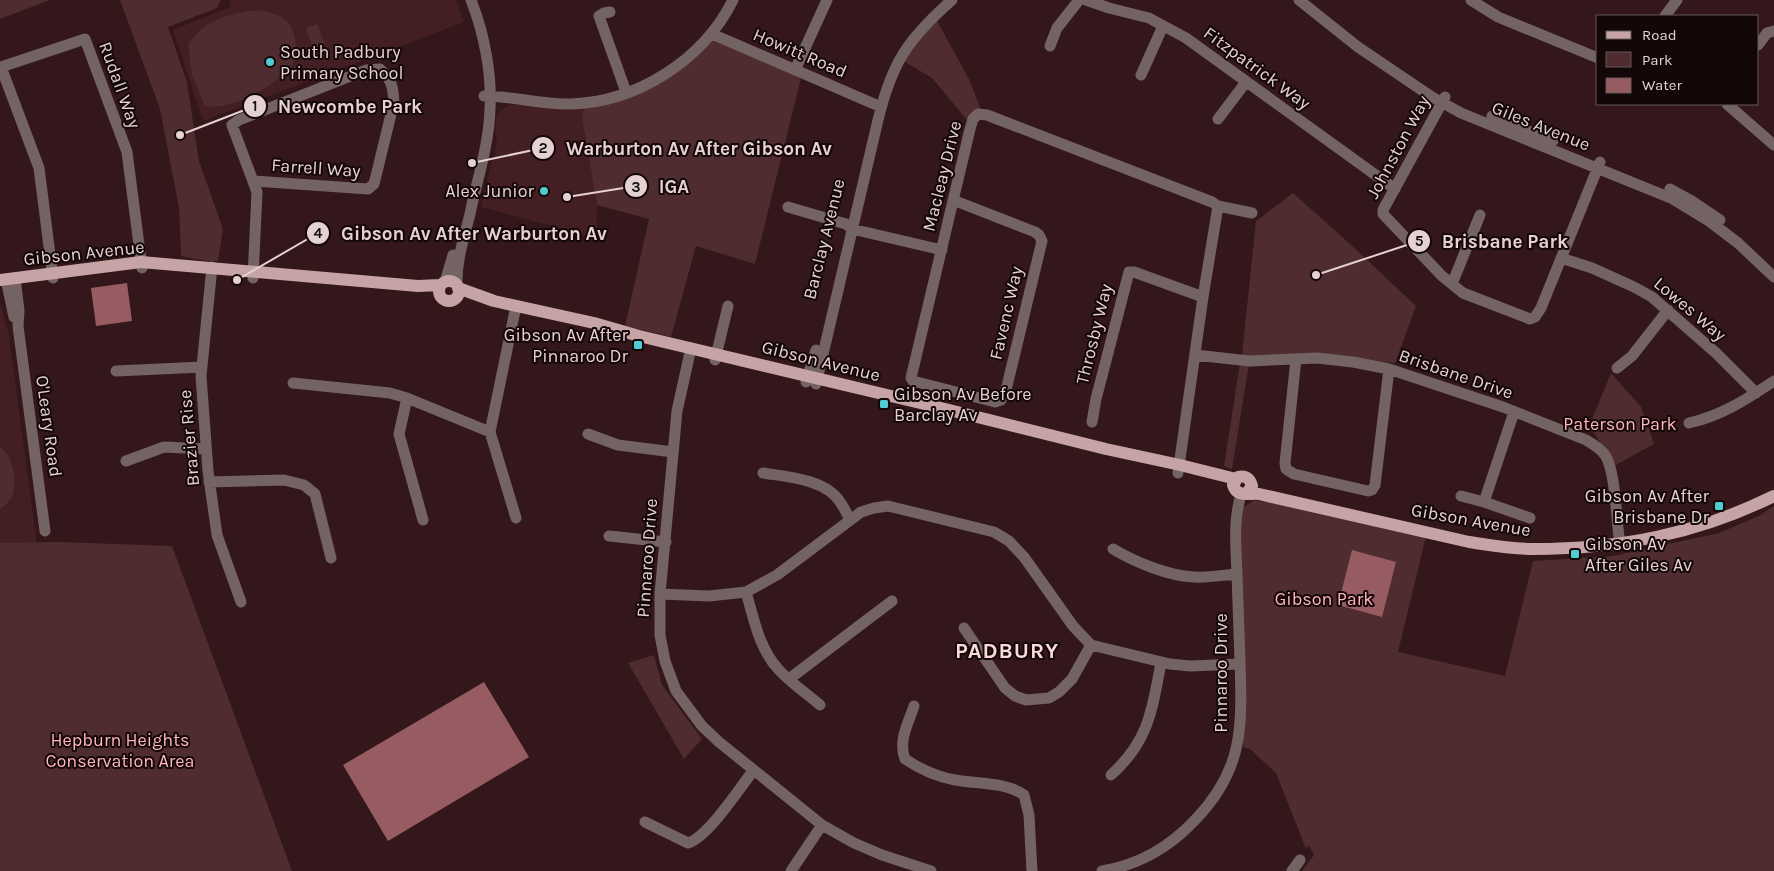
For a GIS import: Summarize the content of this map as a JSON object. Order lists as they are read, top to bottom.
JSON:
{
  "streets": {
    "main road": ["Gibson Avenue"],
    "street": [
      "Howitt Road",
      "Fitzpatrick Way",
      "Rudall Way",
      "Giles Avenue",
      "Johnston Way",
      "Farrell Way",
      "Macleay Drive",
      "Barclay Avenue",
      "Lowes Way",
      "Favenc Way",
      "Throsby Way",
      "Brisbane Drive",
      "O'Leary Road",
      "Brazier Rise",
      "Pinnaroo Drive"
    ]
  },
  "crossings": [
    ["Howitt Road", "Barclay Avenue"],
    ["Fitzpatrick Way", "Johnston Way"],
    ["Rudall Way", "Gibson Avenue"],
    ["Giles Avenue", "Johnston Way"],
    ["Johnston Way", "Lowes Way"],
    ["Macleay Drive", "Favenc Way"],
    ["Barclay Avenue", "Gibson Avenue"],
    ["Gibson Avenue", "Brisbane Drive"],
    ["Gibson Avenue", "O'Leary Road"],
    ["Gibson Avenue", "Brazier Rise"],
    ["Gibson Avenue", "Pinnaroo Drive"]
  ],
  "districts": ["PADBURY"],
  "parks": ["Paterson Park", "Gibson Park", "Hepburn Heights Conservation Area"],
  "places": {
    "other": [
      "South Padbury Primary School",
      "Newcombe Park",
      "Warburton Av After Gibson Av",
      "Alex Junior",
      "IGA",
      "Brisbane Park",
      "Gibson Av After Warburton Av"
    ],
    "transit": [
      "Gibson Av After Pinnaroo Dr",
      "Gibson Av Before Barclay Av",
      "Gibson Av After Brisbane Dr",
      "Gibson Av After Giles Av"
    ]
  },
  "legend": ["Road", "Park", "Water"]
}
